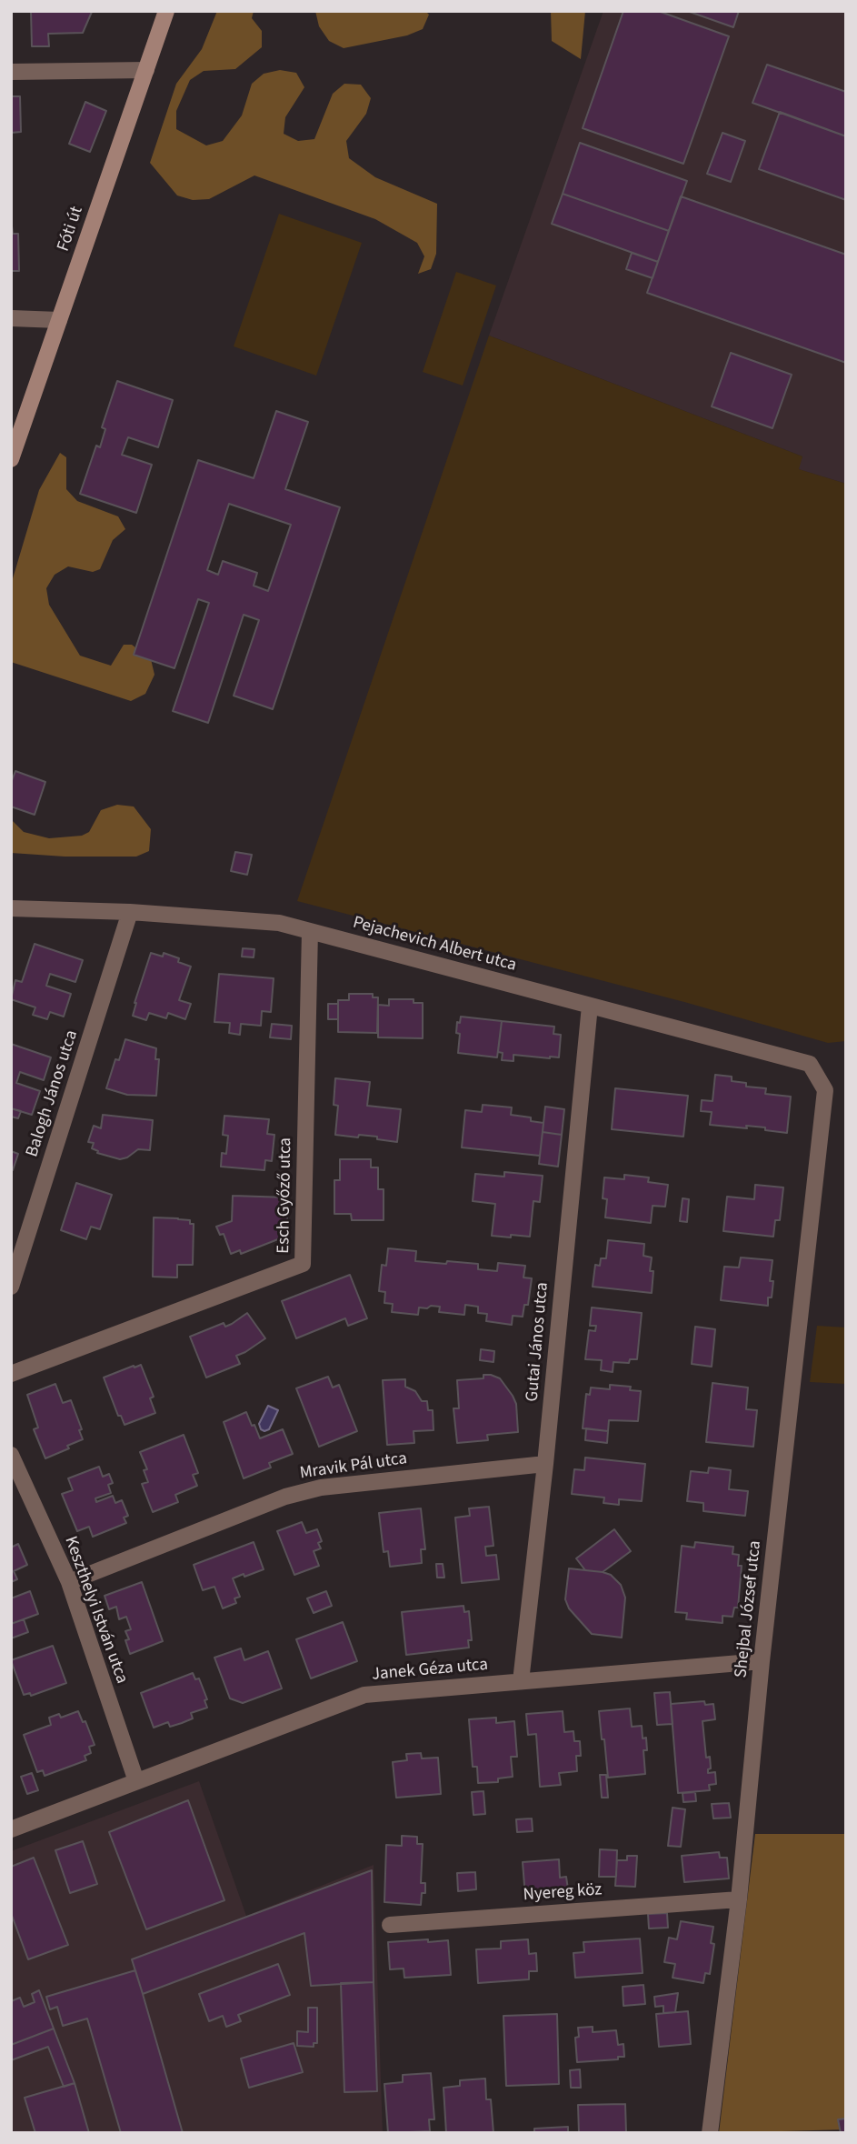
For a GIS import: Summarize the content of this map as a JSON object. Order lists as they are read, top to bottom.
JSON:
{
  "streets": {
    "main road": ["Fóti út"],
    "street": [
      "Pejachevich Albert utca",
      "Balogh János utca",
      "Esch Győző utca",
      "Gutai János utca",
      "Mravik Pál utca",
      "Shejbal József utca",
      "Keszthelyi István utca",
      "Janek Géza utca",
      "Nyereg köz"
    ]
  },
  "crossings": [
    ["Pejachevich Albert utca", "Balogh János utca"],
    ["Pejachevich Albert utca", "Esch Győző utca"],
    ["Pejachevich Albert utca", "Gutai János utca"],
    ["Pejachevich Albert utca", "Shejbal József utca"],
    ["Gutai János utca", "Mravik Pál utca"],
    ["Gutai János utca", "Janek Géza utca"],
    ["Mravik Pál utca", "Keszthelyi István utca"],
    ["Shejbal József utca", "Janek Géza utca"],
    ["Shejbal József utca", "Nyereg köz"],
    ["Keszthelyi István utca", "Janek Géza utca"]
  ]
}
